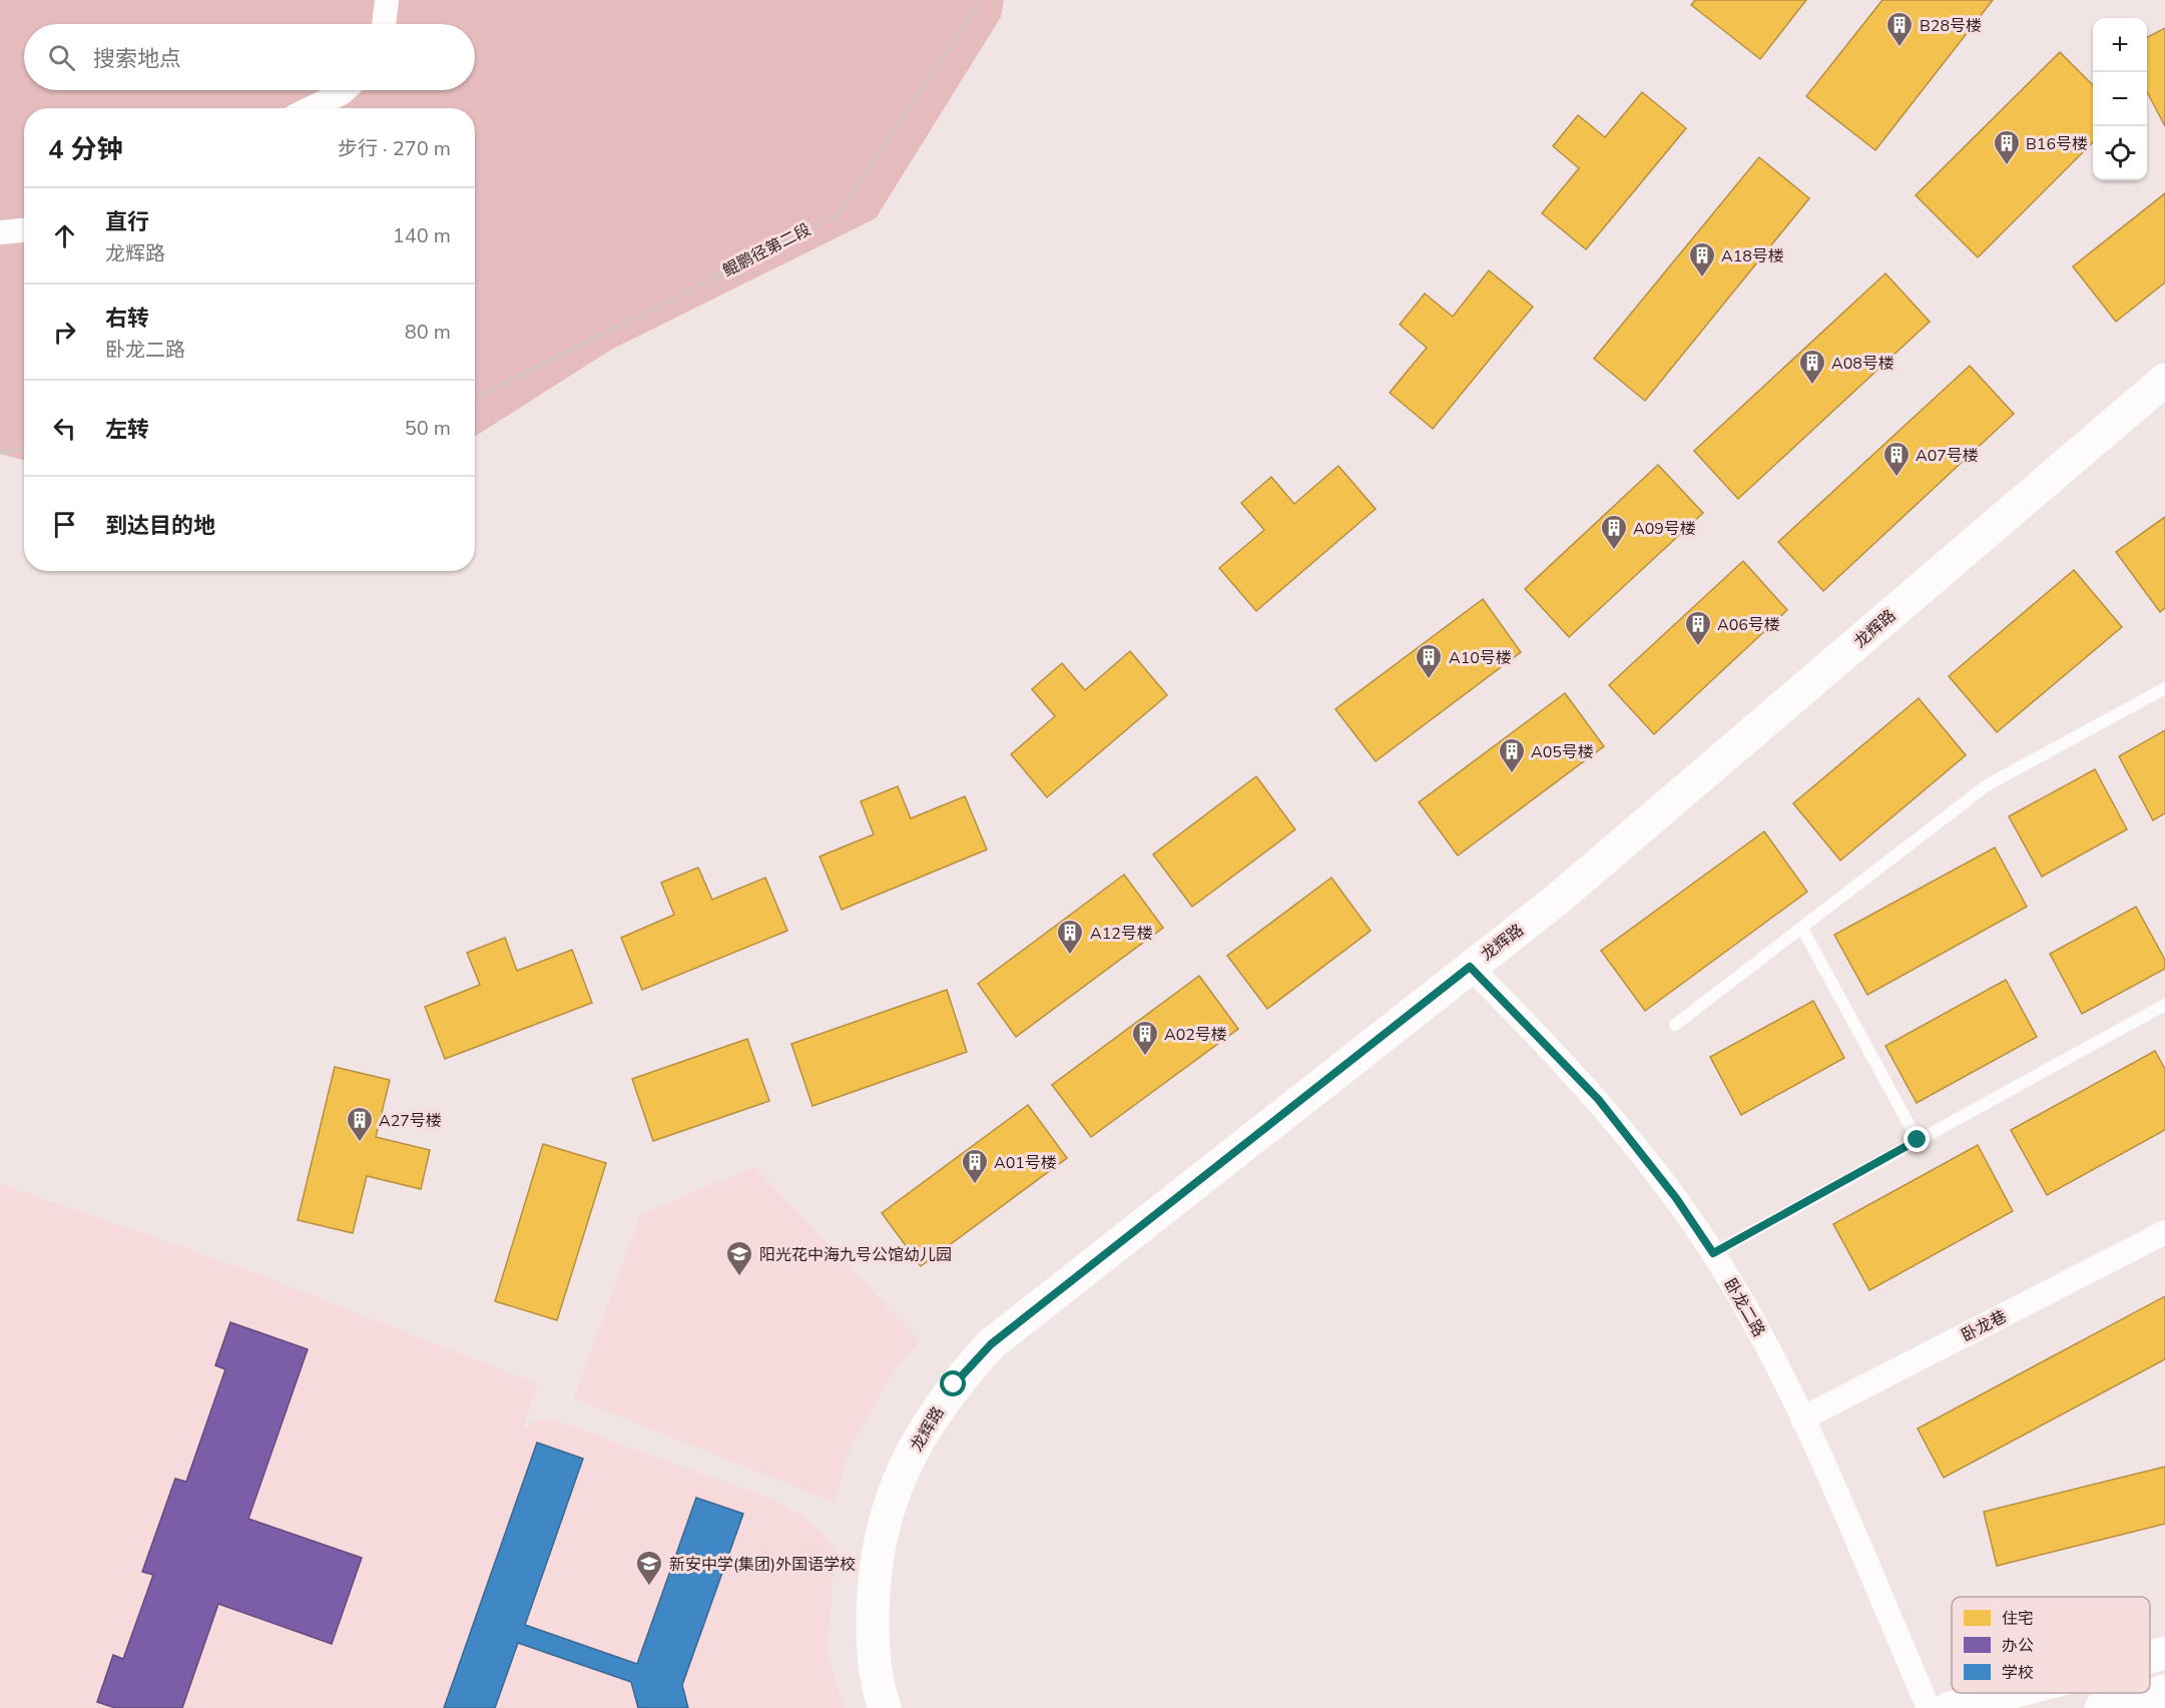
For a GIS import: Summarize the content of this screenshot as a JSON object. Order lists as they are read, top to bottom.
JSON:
{
  "streets": {
    "street": ["龙辉路", "卧龙二路", "卧龙巷"],
    "path": ["鲲鹏径第二段"]
  },
  "crossings": [
    ["龙辉路", "卧龙二路"],
    ["卧龙二路", "卧龙巷"]
  ],
  "places": {
    "building": [
      "B28号楼",
      "B16号楼",
      "A18号楼",
      "A08号楼",
      "A07号楼",
      "A09号楼",
      "A06号楼",
      "A10号楼",
      "A05号楼",
      "A12号楼",
      "A02号楼",
      "A27号楼",
      "A01号楼"
    ],
    "school or university": ["阳光花中海九号公馆幼儿园", "新安中学(集团)外国语学校"]
  },
  "legend": ["住宅", "办公", "学校"],
  "page": {
    "map_buttons": ["+", "−"],
    "search": "搜索地点",
    "heading": ["4 分钟", "步行 · 270 m"],
    "list": [
      ["直行", "龙辉路", "140 m"],
      ["右转", "卧龙二路", "80 m"],
      ["左转", "50 m"],
      "到达目的地"
    ]
  }
}
